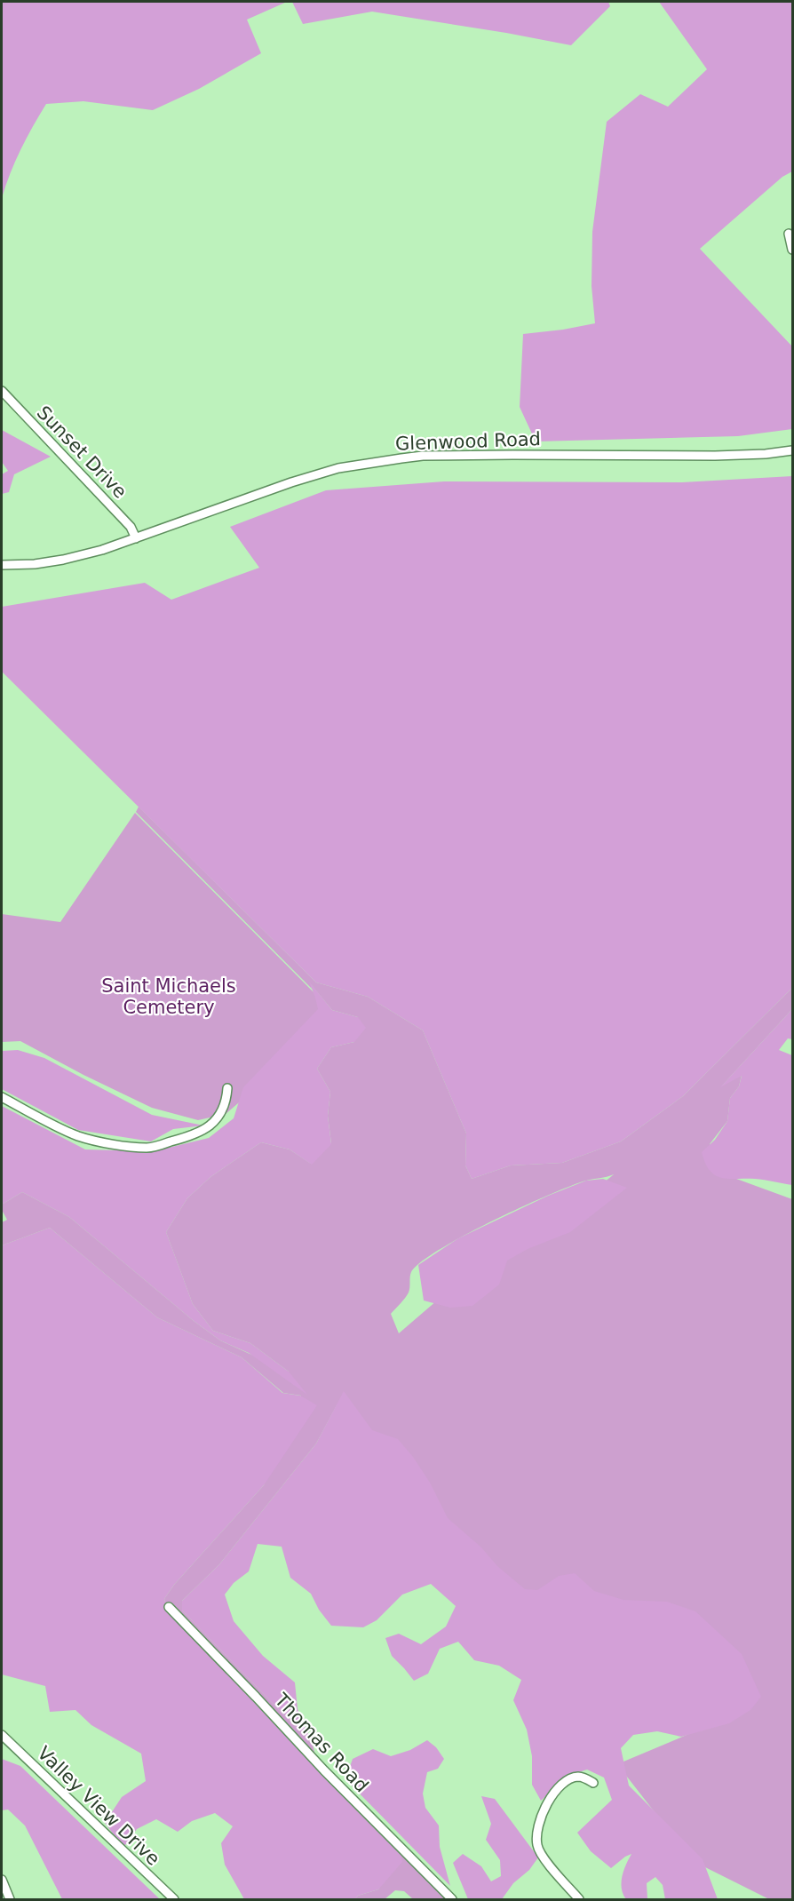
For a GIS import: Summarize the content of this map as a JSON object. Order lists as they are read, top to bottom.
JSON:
{
  "streets": {
    "street": [
      "Glenwood Road",
      "Sunset Drive",
      "Thomas Road",
      "Valley View Drive"
    ]
  },
  "crossings": [
    ["Glenwood Road", "Sunset Drive"]
  ],
  "parks": ["Saint Michaels Cemetery"]
}
